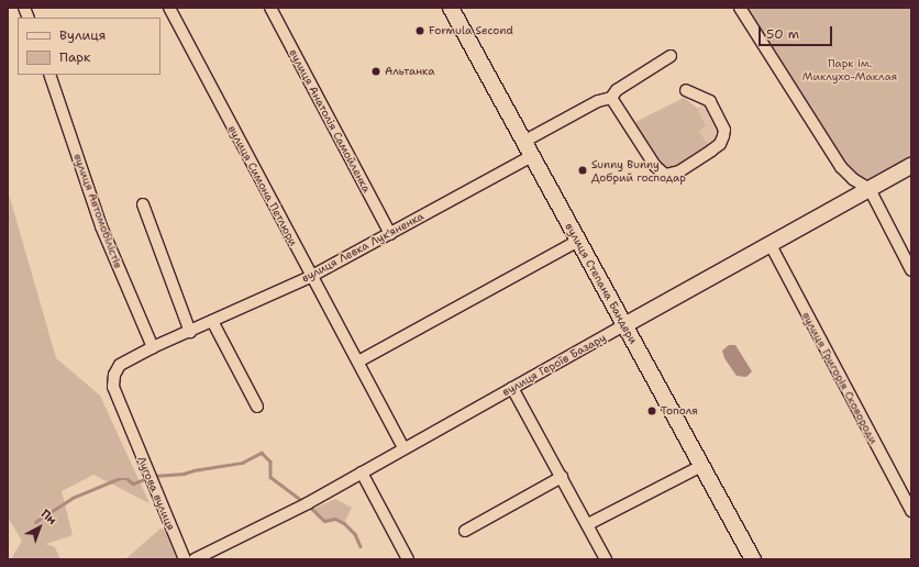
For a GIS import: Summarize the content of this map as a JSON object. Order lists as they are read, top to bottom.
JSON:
{
  "streets": {
    "street": [
      "вулиця Анатолія Самойленка",
      "вулиця Симона Петлюри",
      "вулиця Автомобілістів",
      "вулиця Левка Лук'яненка",
      "вулиця Степана Бандери",
      "вулиця Героїв Базару",
      "вулиця Григорія Сковороди",
      "Лугова вулиця"
    ]
  },
  "crossings": [
    ["вулиця Анатолія Самойленка", "вулиця Левка Лук'яненка"],
    ["вулиця Симона Петлюри", "вулиця Левка Лук'яненка"],
    ["вулиця Симона Петлюри", "вулиця Героїв Базару"],
    ["вулиця Автомобілістів", "вулиця Левка Лук'яненка"],
    ["вулиця Левка Лук'яненка", "вулиця Степана Бандери"],
    ["вулиця Левка Лук'яненка", "Лугова вулиця"],
    ["вулиця Степана Бандери", "вулиця Героїв Базару"],
    ["вулиця Героїв Базару", "вулиця Григорія Сковороди"]
  ],
  "parks": ["Парк ім. Миклухо-Маклая"],
  "places": [
    "Formula Second",
    "Альтанка",
    "Sunny Bunny Добрий господар",
    "Тополя"
  ],
  "legend": ["Вулиця", "Парк"],
  "scale_bar": "50 m",
  "north": "top right"
}
